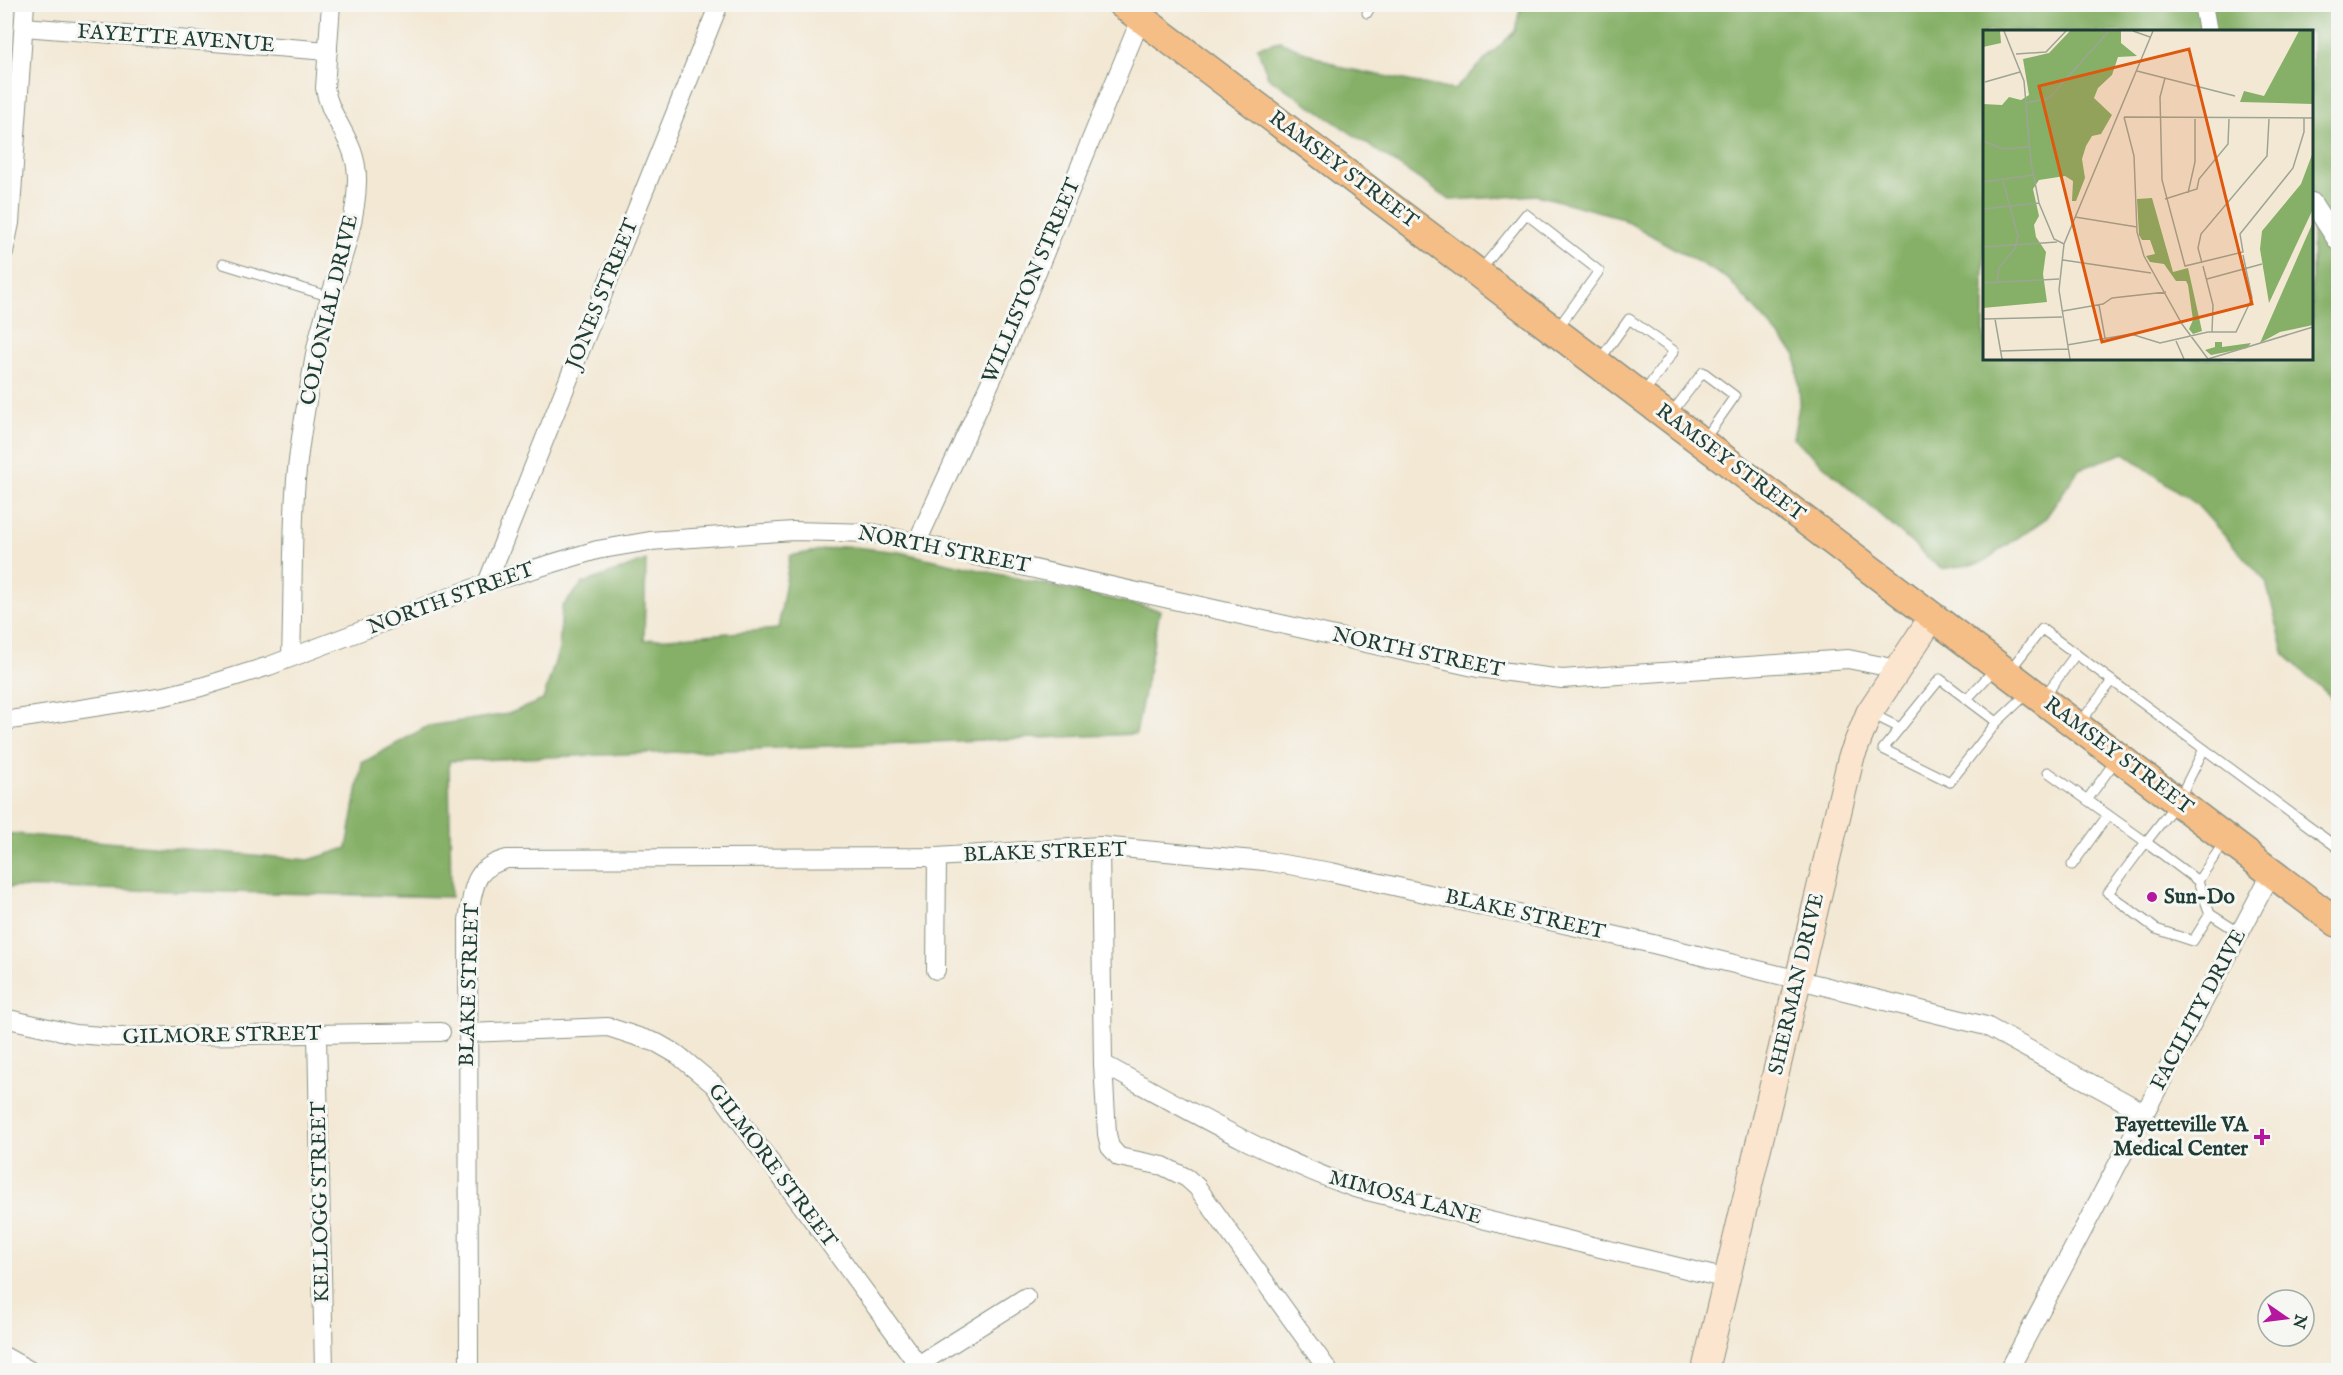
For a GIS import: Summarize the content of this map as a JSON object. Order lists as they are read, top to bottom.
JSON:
{
  "streets": {
    "main road": ["RAMSEY STREET"],
    "street": [
      "FAYETTE AVENUE",
      "WILLISTON STREET",
      "JONES STREET",
      "COLONIAL DRIVE",
      "NORTH STREET",
      "BLAKE STREET",
      "SHERMAN DRIVE",
      "FACILITY DRIVE",
      "GILMORE STREET",
      "MIMOSA LANE",
      "KELLOGG STREET"
    ]
  },
  "crossings": [
    ["FAYETTE AVENUE", "COLONIAL DRIVE"],
    ["RAMSEY STREET", "WILLISTON STREET"],
    ["RAMSEY STREET", "SHERMAN DRIVE"],
    ["RAMSEY STREET", "FACILITY DRIVE"],
    ["WILLISTON STREET", "NORTH STREET"],
    ["JONES STREET", "NORTH STREET"],
    ["COLONIAL DRIVE", "NORTH STREET"],
    ["NORTH STREET", "SHERMAN DRIVE"],
    ["BLAKE STREET", "SHERMAN DRIVE"],
    ["BLAKE STREET", "FACILITY DRIVE"],
    ["BLAKE STREET", "GILMORE STREET"],
    ["SHERMAN DRIVE", "MIMOSA LANE"],
    ["GILMORE STREET", "KELLOGG STREET"]
  ],
  "places": {
    "other": ["Sun-Do"],
    "health": ["Fayetteville VA Medical Center"]
  },
  "north": "right"
}
